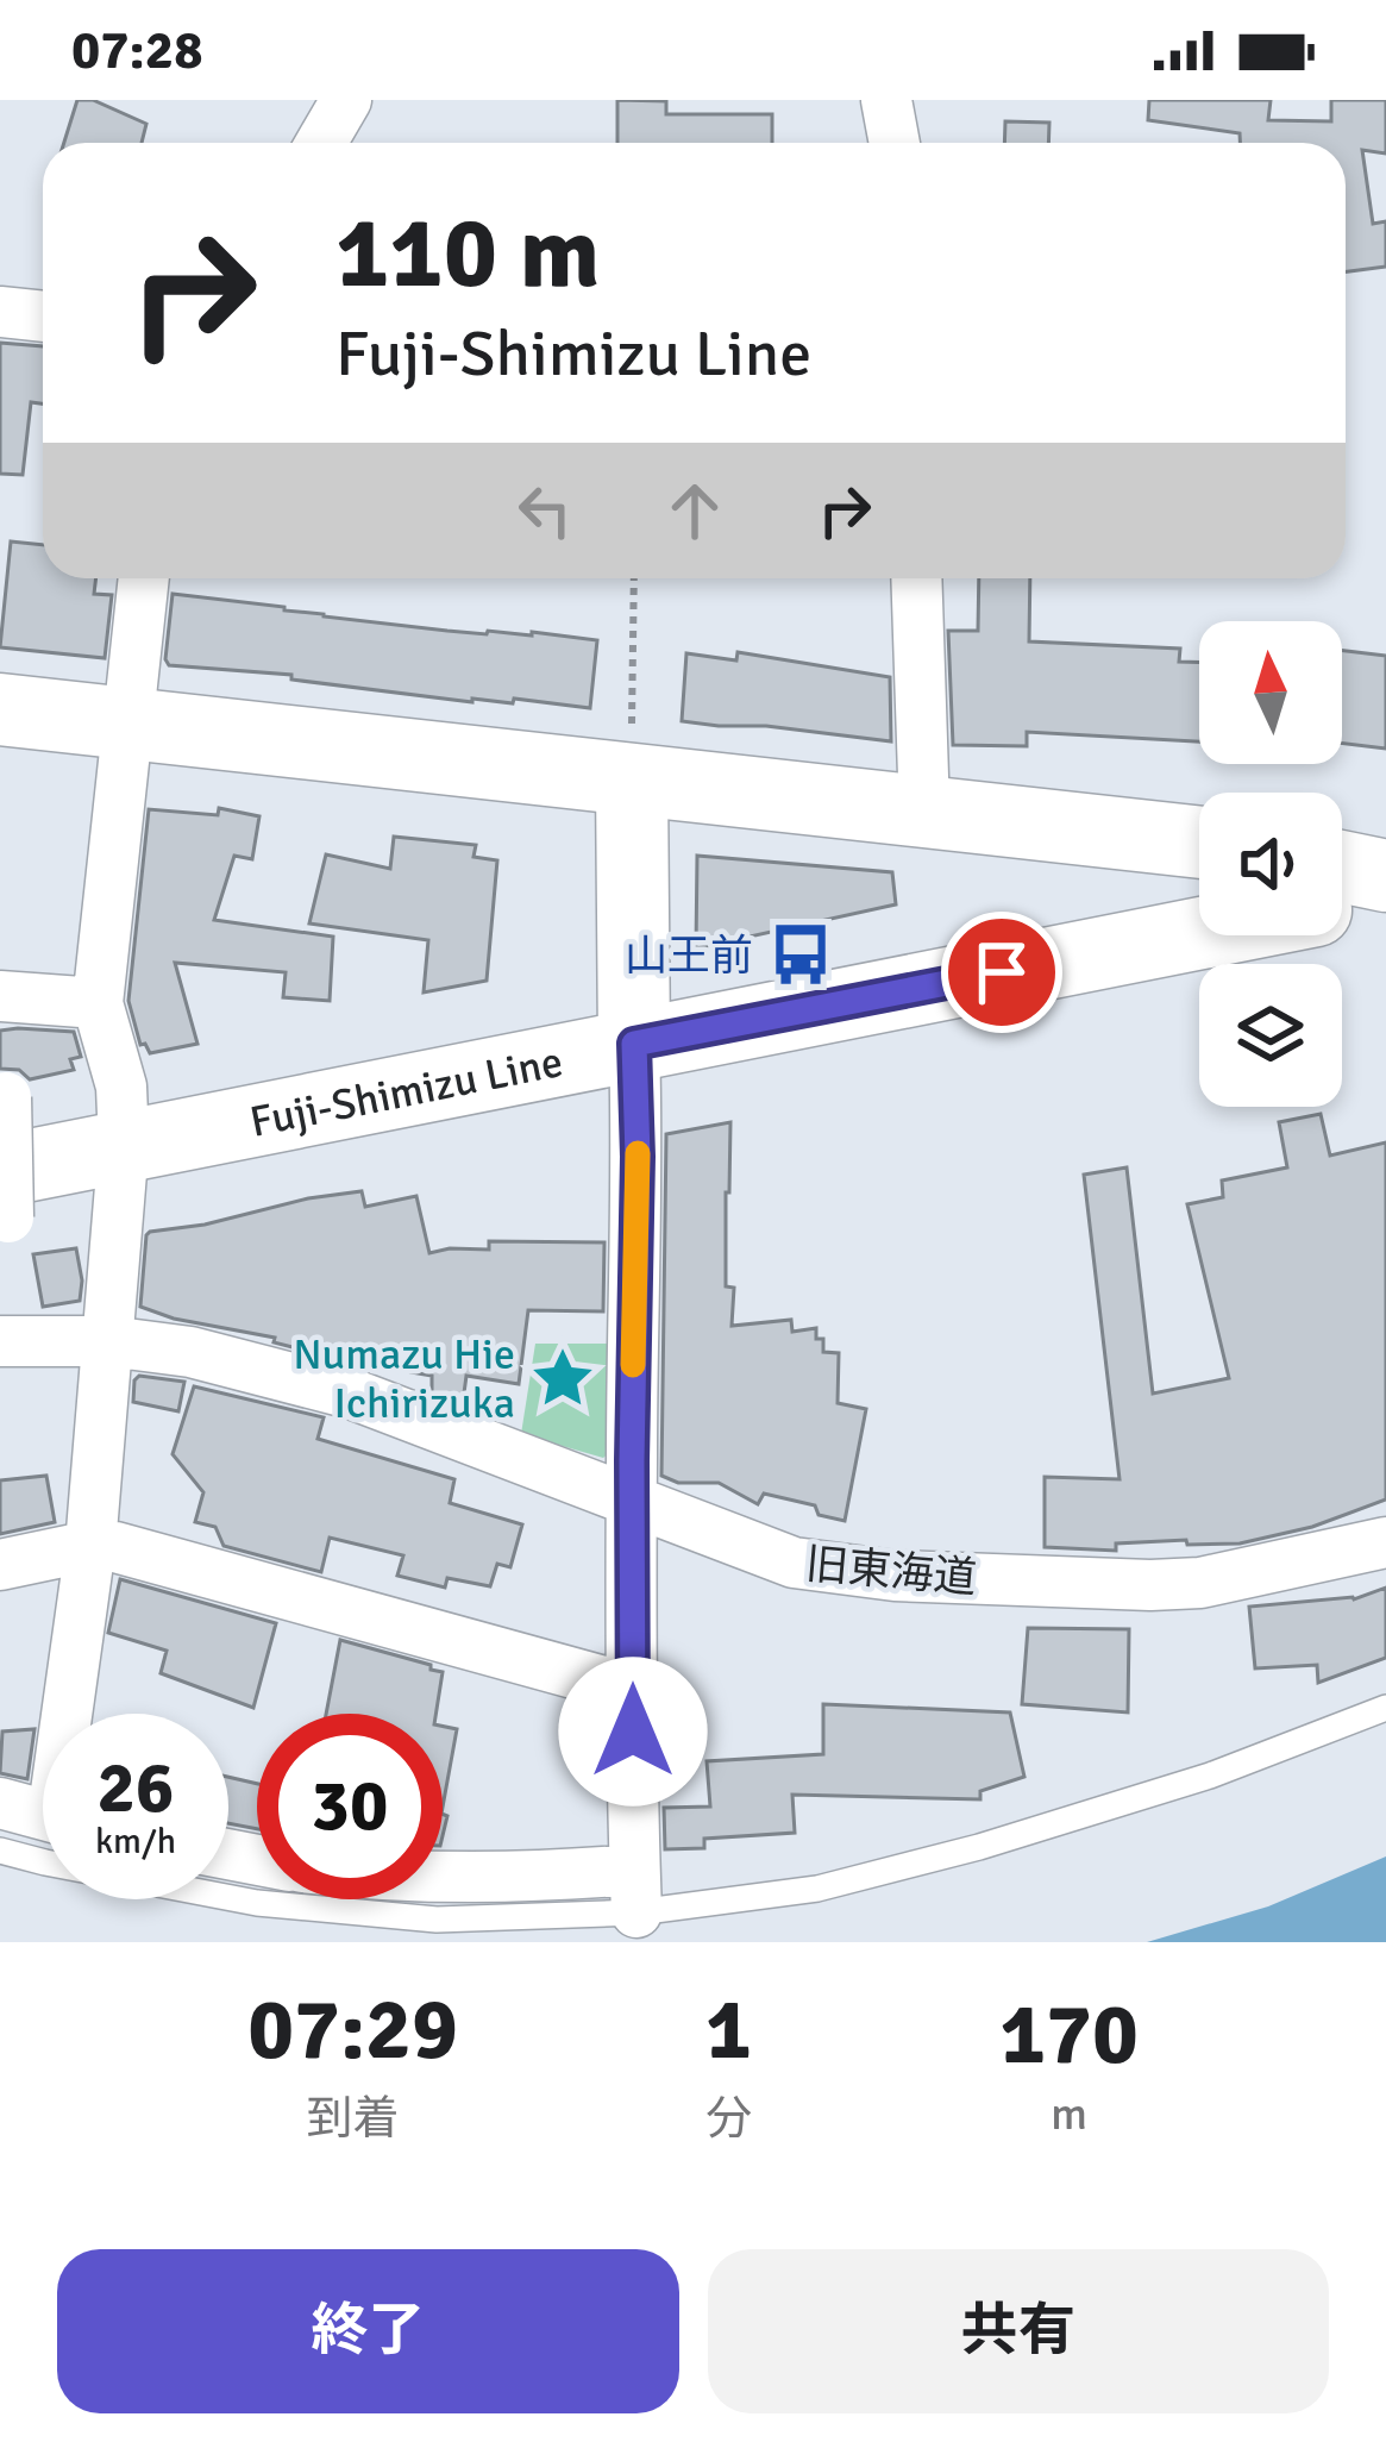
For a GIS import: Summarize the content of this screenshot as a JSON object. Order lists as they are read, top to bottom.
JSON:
{
  "streets": {
    "street": ["Fuji-Shimizu Line", "旧東海道"]
  },
  "places": {
    "bus stop": ["山王前"],
    "place": ["Numazu Hie Ichirizuka"]
  },
  "north": "top",
  "page": {
    "status": "07:28",
    "turn": ["110 m", "Fuji-Shimizu Line"],
    "speed": "26 km/h",
    "limit": "30",
    "eta": [
      "07:29",
      "到着",
      "1",
      "分",
      "170",
      "m"
    ],
    "buttons": ["終了", "共有"]
  }
}
